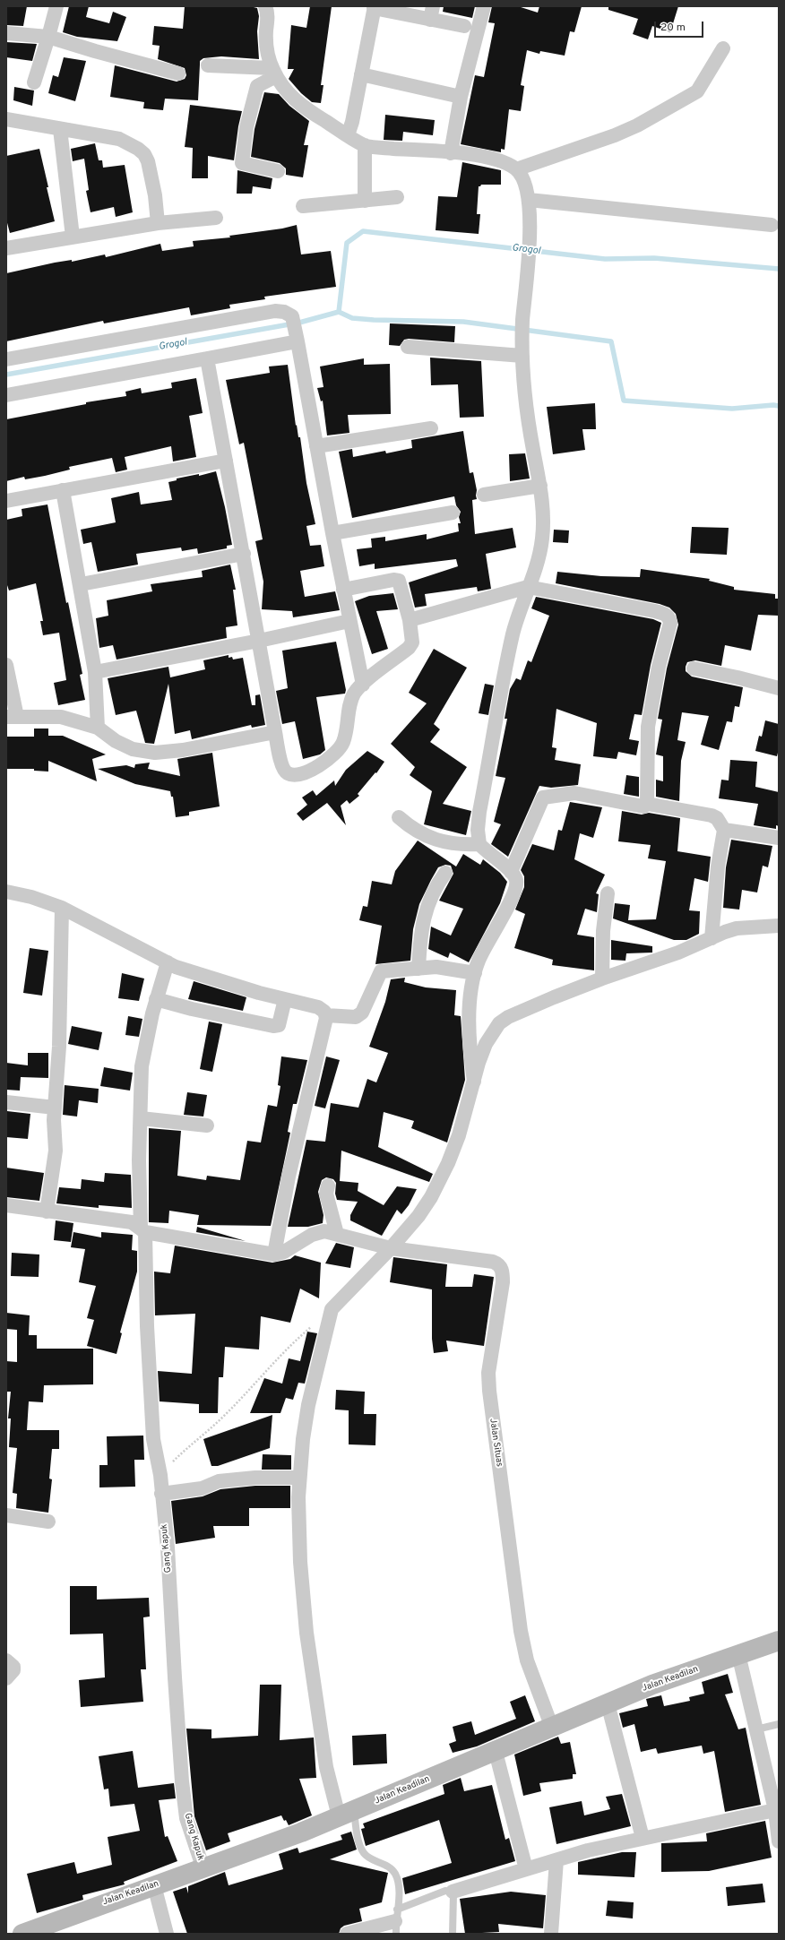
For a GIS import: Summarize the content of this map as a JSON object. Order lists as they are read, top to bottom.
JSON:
{
  "streets": {
    "main road": ["Jalan Keadilan"],
    "street": ["Jalan Situas", "Gang Kapuk"]
  },
  "crossings": [
    ["Jalan Situas", "Jalan Keadilan"],
    ["Gang Kapuk", "Jalan Keadilan"]
  ],
  "water": ["Grogol"],
  "scale_bar": "20 m"
}
